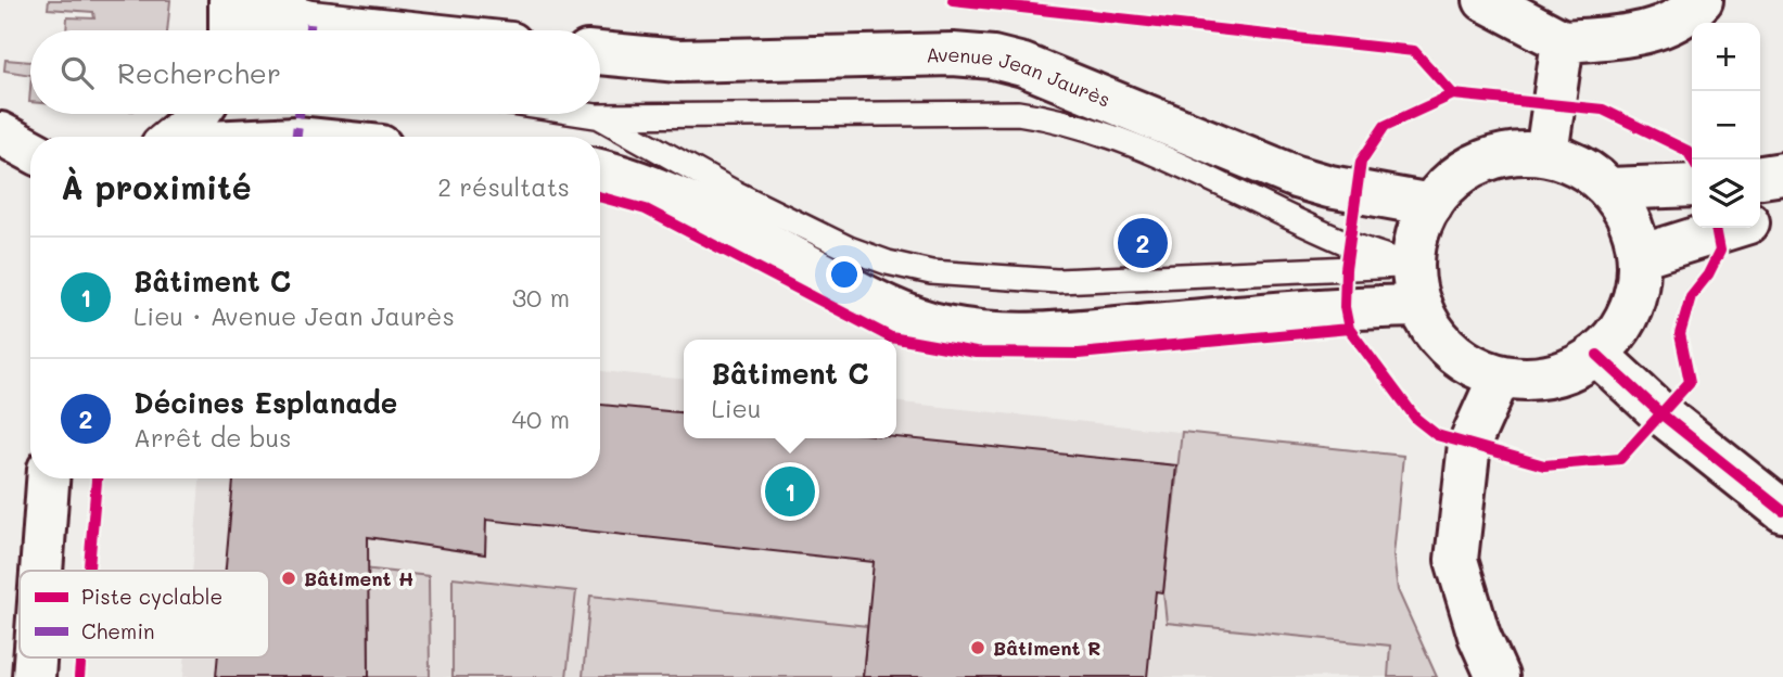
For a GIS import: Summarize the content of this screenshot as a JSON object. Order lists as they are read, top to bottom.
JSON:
{
  "streets": {
    "main road": ["Avenue Jean Jaurès"]
  },
  "places": ["Bâtiment H", "Bâtiment R"],
  "legend": ["Piste cyclable", "Chemin"],
  "page": {
    "map_buttons": ["+", "−"],
    "search": "Rechercher",
    "heading": ["À proximité", "2 résultats"],
    "pins": ["2", "1"],
    "list": [
      {
        "mark": "1",
        "name": "Bâtiment C",
        "note": "Lieu · Avenue Jean Jaurès",
        "value": "30 m"
      },
      {
        "mark": "2",
        "name": "Décines Esplanade",
        "note": "Arrêt de bus",
        "value": "40 m"
      }
    ],
    "popup": ["Bâtiment C", "Lieu"]
  }
}
